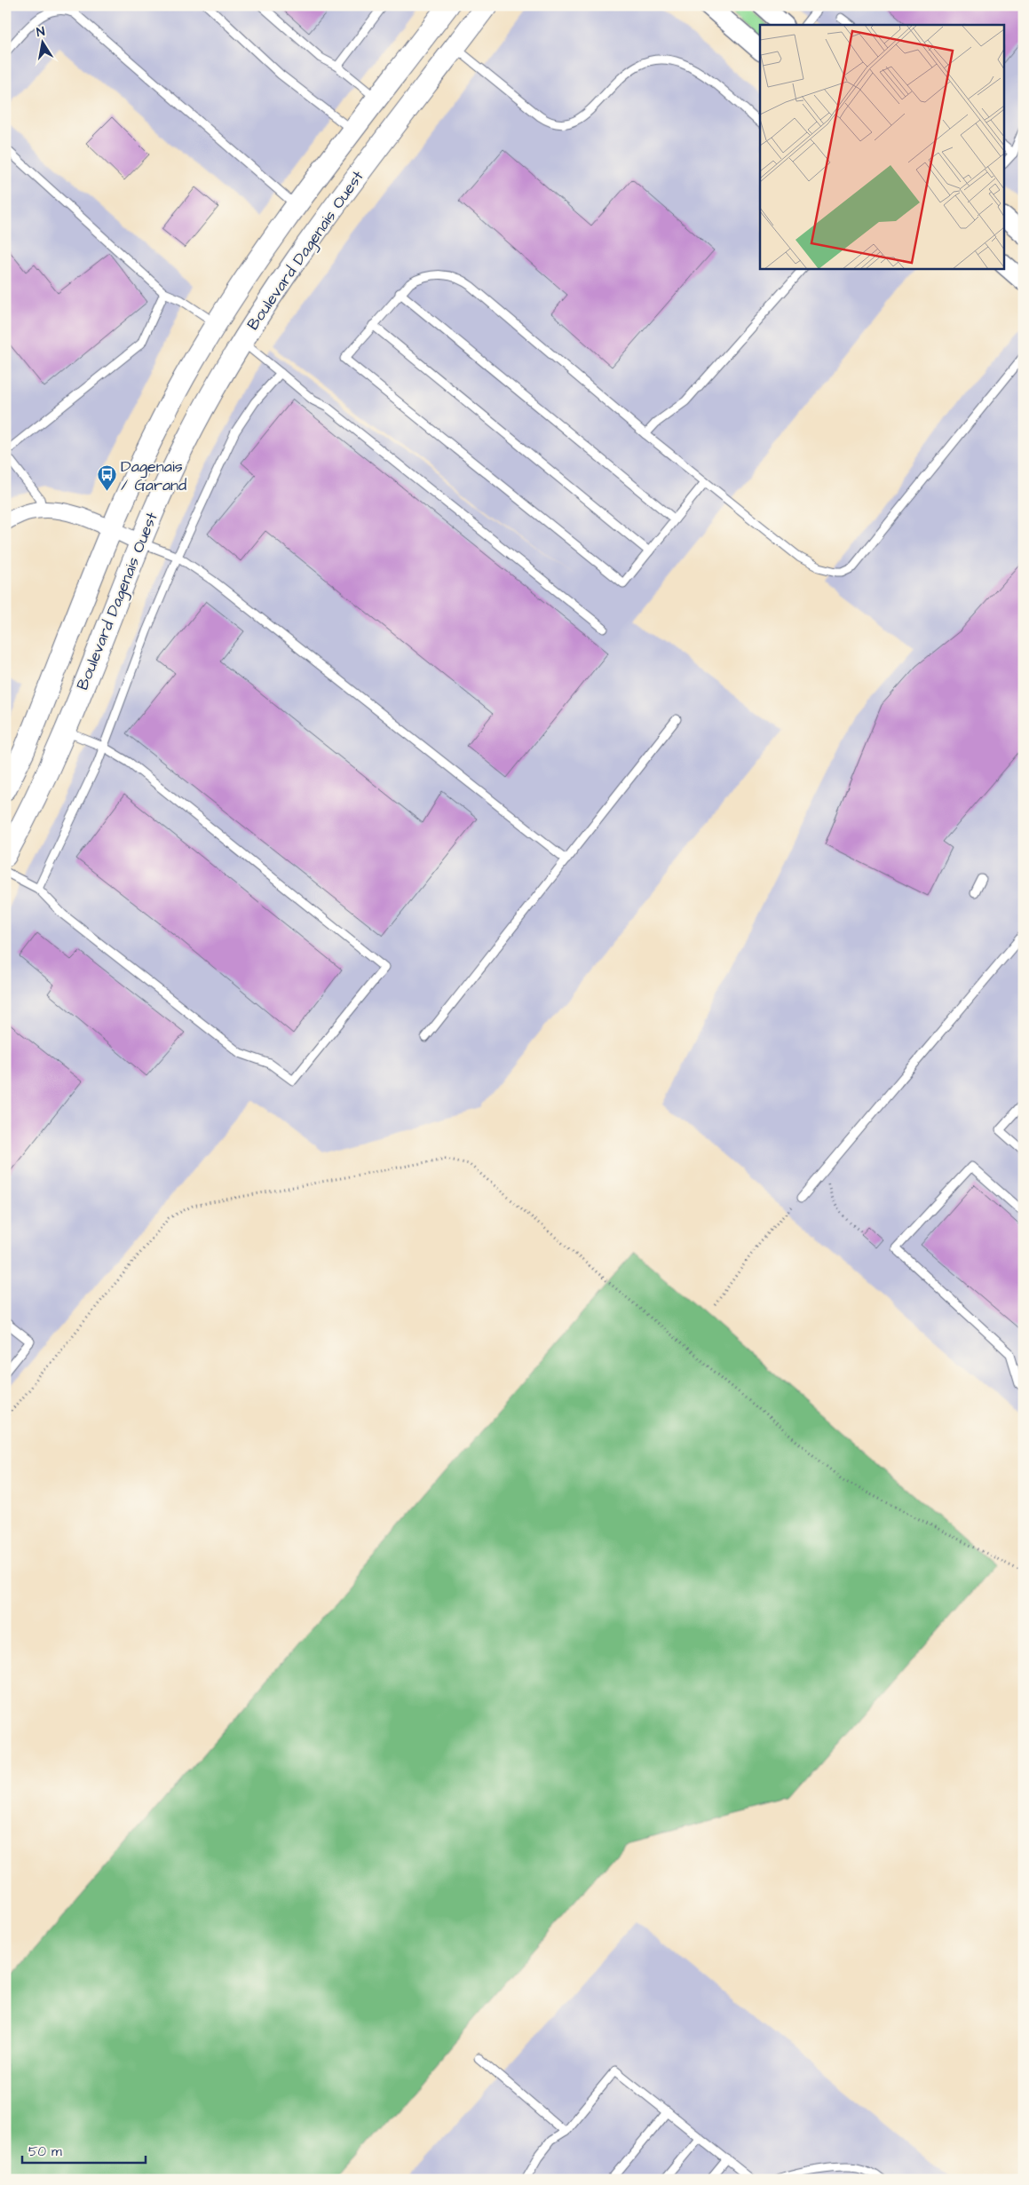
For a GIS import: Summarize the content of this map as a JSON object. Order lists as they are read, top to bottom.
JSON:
{
  "streets": {
    "main road": ["Boulevard Dagenais Ouest"]
  },
  "places": {
    "bus stop": ["Dagenais / Garand"]
  },
  "scale_bar": "50 m",
  "north": "top"
}
